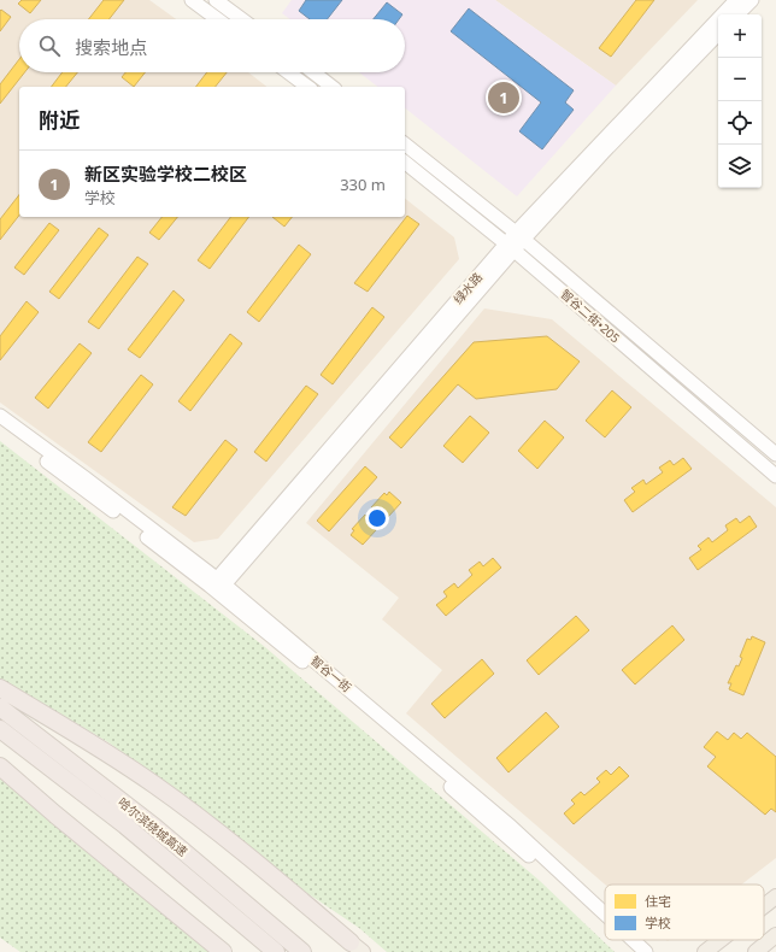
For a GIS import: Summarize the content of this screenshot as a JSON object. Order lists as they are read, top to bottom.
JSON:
{
  "streets": {
    "highway": ["哈尔滨绕城高速"],
    "main road": ["绿水路", "智谷二街•205", "智谷一街"]
  },
  "crossings": [
    ["绿水路", "智谷二街•205"],
    ["绿水路", "智谷一街"]
  ],
  "legend": ["住宅", "学校"],
  "page": {
    "map_buttons": ["+", "−"],
    "search": "搜索地点",
    "pins": "1",
    "heading": "附近",
    "list": [
      {
        "mark": "1",
        "name": "新区实验学校二校区",
        "note": "学校",
        "value": "330 m"
      }
    ]
  }
}
